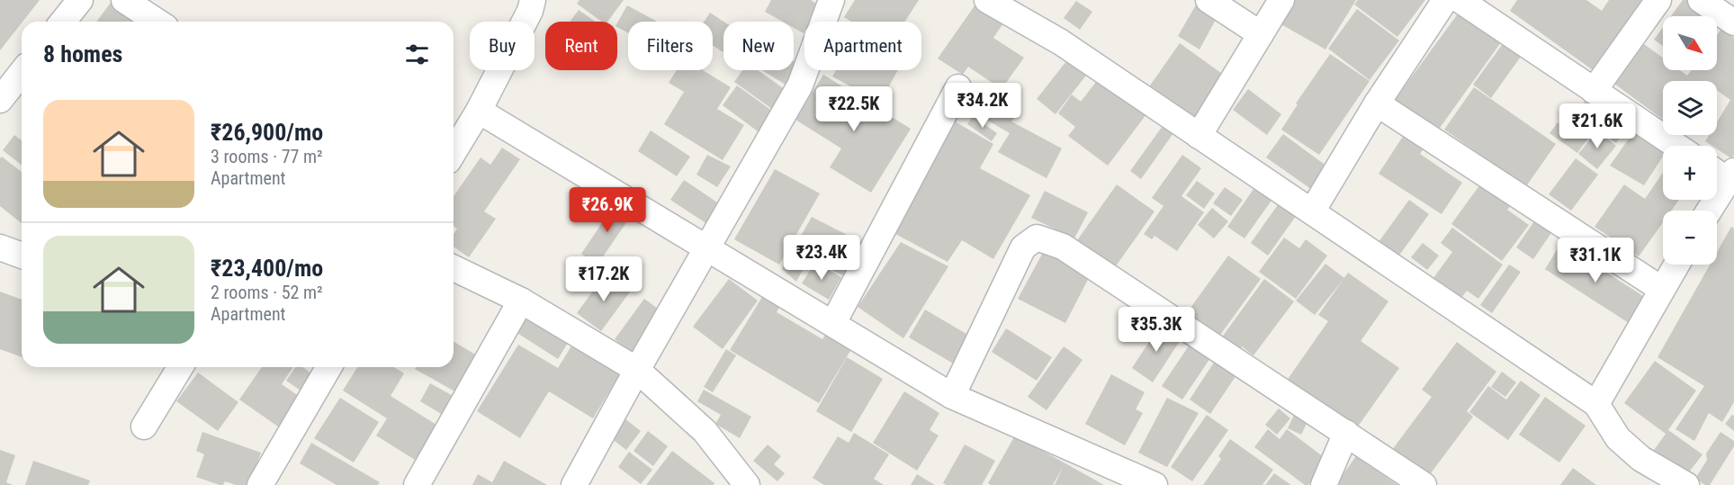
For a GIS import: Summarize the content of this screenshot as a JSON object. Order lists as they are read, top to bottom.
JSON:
{
  "north": "bottom right",
  "page": {
    "map_buttons": ["+", "−"],
    "chip": [
      "Buy",
      "Rent",
      "Filters",
      "New",
      "Apartment"
    ],
    "heading": "8 homes",
    "price": [
      "₹34.2K",
      "₹22.5K",
      "₹21.6K",
      "₹26.9K",
      "₹23.4K",
      "₹31.1K",
      "₹17.2K",
      "₹35.3K"
    ],
    "list": [
      {
        "name": "₹26,900/mo",
        "note": "3 rooms · 77 m² · Apartment"
      },
      {
        "name": "₹23,400/mo",
        "note": "2 rooms · 52 m² · Apartment"
      }
    ]
  }
}
